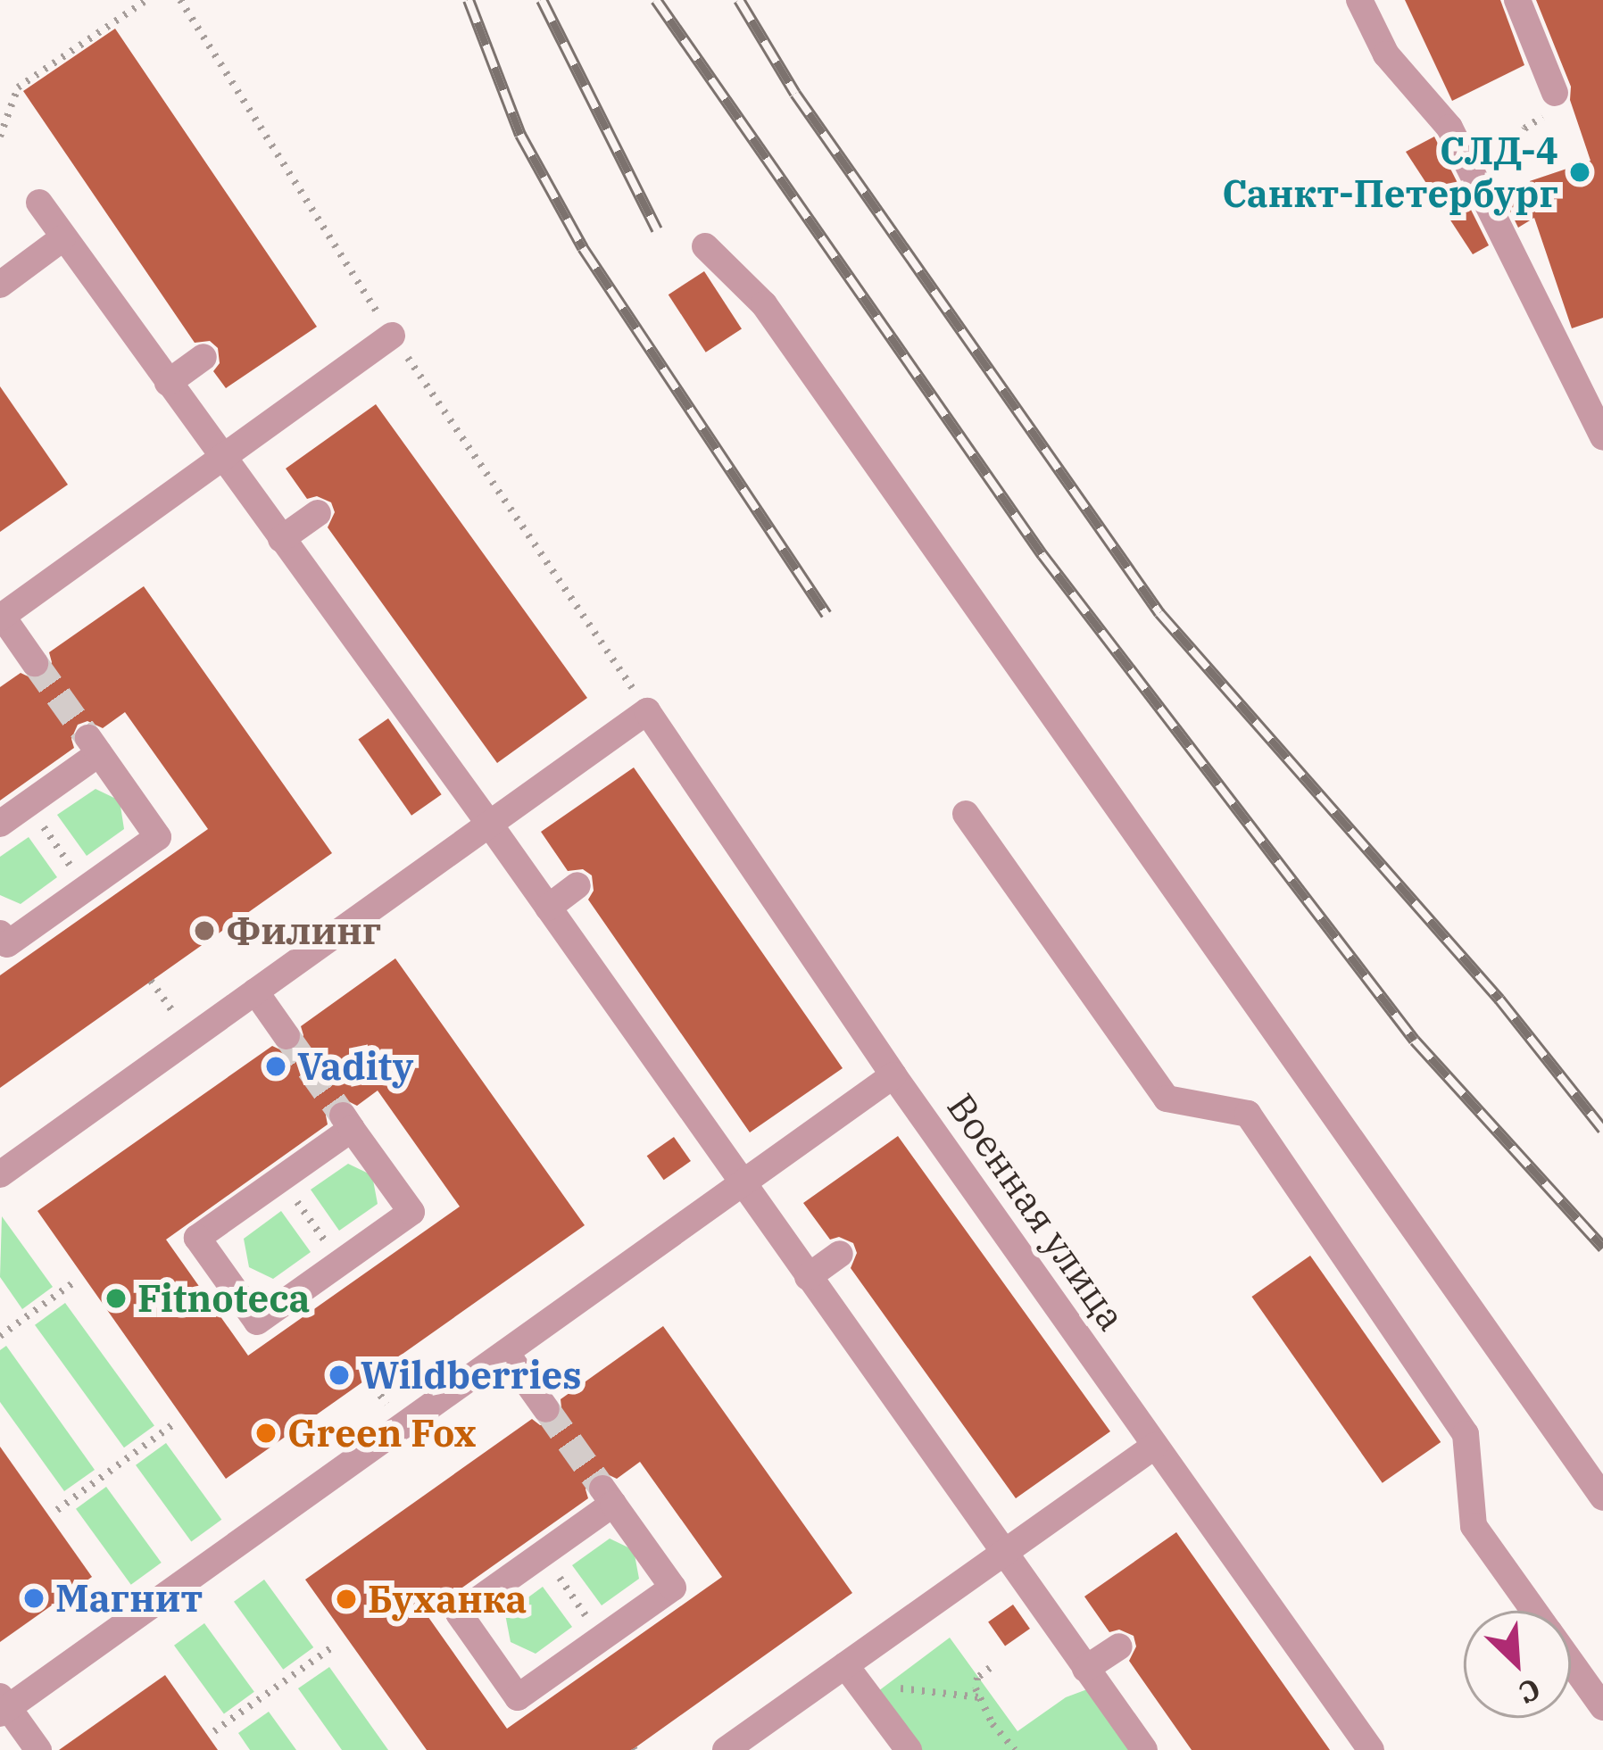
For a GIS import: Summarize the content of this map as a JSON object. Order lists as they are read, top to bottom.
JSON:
{
  "streets": {
    "street": ["Военная улица"]
  },
  "places": [
    "СЛД-4 Санкт-Петербург",
    "Филинг",
    "Vadity",
    "Fitnoteca",
    "Wildberries",
    "Green Fox",
    "Магнит",
    "Буханка"
  ],
  "north": "bottom right"
}
